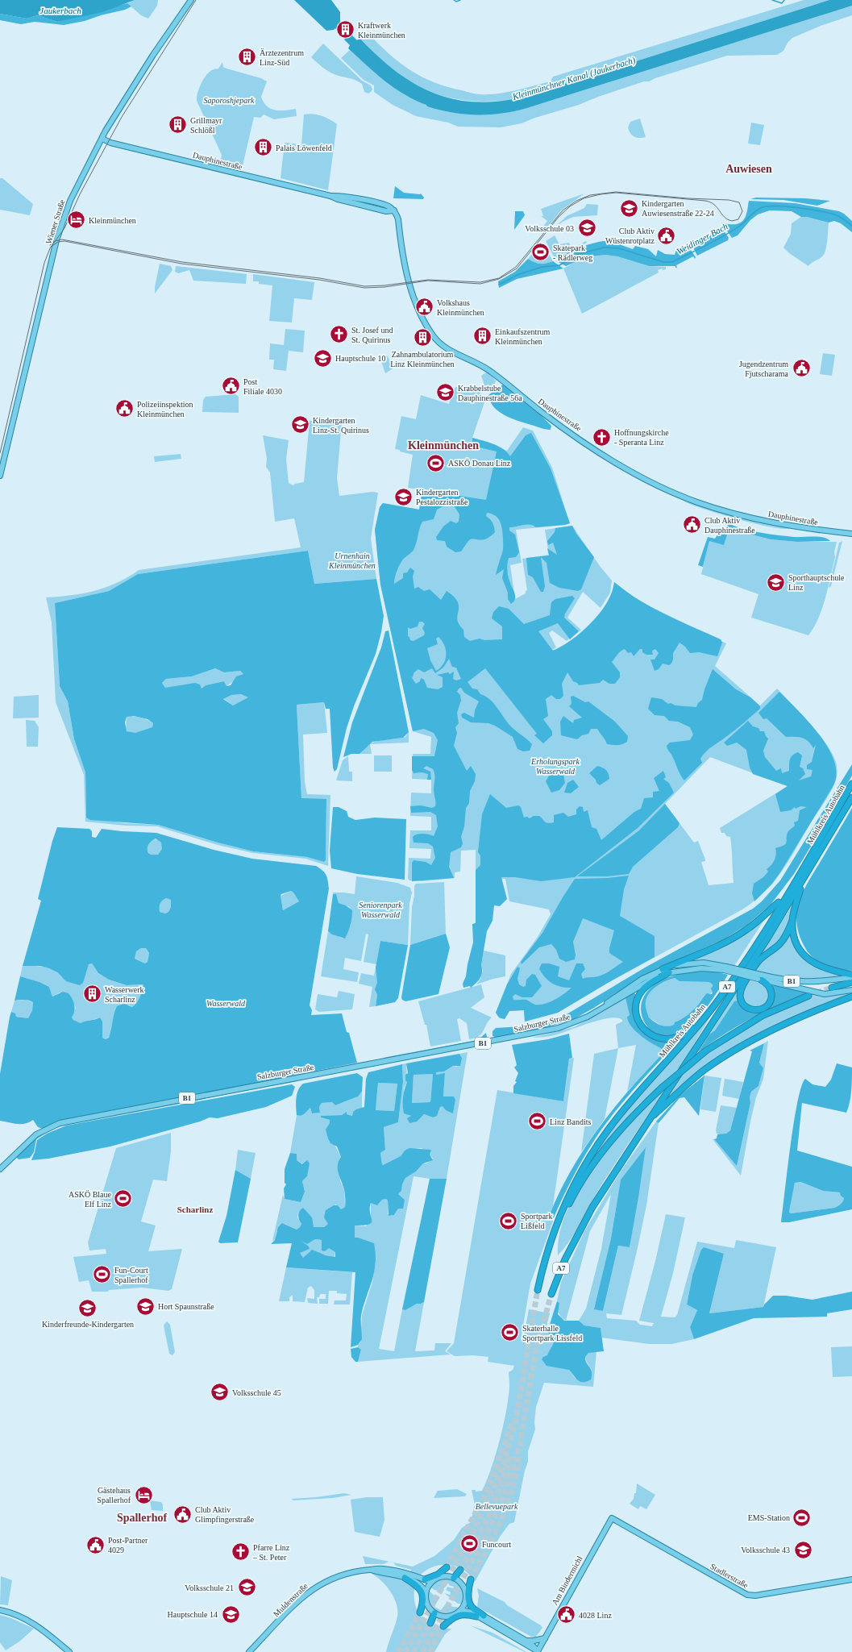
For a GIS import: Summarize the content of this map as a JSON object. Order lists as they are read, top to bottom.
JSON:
{
  "streets": {
    "highway": ["Mühlkreis Autobahn", "A7"],
    "main road": [
      "Dauphinestraße",
      "Wiener Straße",
      "B1",
      "Salzburger Straße",
      "Stadlerstraße",
      "Am Bindermichl",
      "Muldenstraße"
    ]
  },
  "crossings": [
    ["Dauphinestraße", "Wiener Straße"],
    ["Stadlerstraße", "Am Bindermichl"]
  ],
  "districts": [
    "Auwiesen",
    "Kleinmünchen",
    "Scharlinz",
    "Spallerhof"
  ],
  "water": ["Jaukerbach", "Kleinmünchner Kanal (Jaukerbach)", "Weidinger Bach"],
  "parks": [
    "Saporoshjepark",
    "Urnenhain Kleinmünchen",
    "Erholungspark Wasserwald",
    "Seniorenpark Wasserwald",
    "Wasserwald",
    "Bellevuepark"
  ],
  "places": {
    "building": [
      "Kraftwerk Kleinmünchen",
      "Ärztezentrum Linz-Süd",
      "Grillmayr Schlößl",
      "Palais Löwenfeld",
      "Einkaufszentrum Kleinmünchen",
      "Zahnambulatorium Linz Kleinmünchen",
      "Wasserwerk Scharlinz"
    ],
    "school or university": [
      "Kindergarten Auwiesenstraße 22-24",
      "Volksschule 03",
      "Hauptschule 10",
      "Krabbelstube Dauphinestraße 56a",
      "Kindergarten Linz-St. Quirinus",
      "Kindergarten Pestalozzistraße",
      "Sporthauptschule Linz",
      "Hort Spaunstraße",
      "Kinderfreunde-Kindergarten",
      "Volksschule 45",
      "Volksschule 43",
      "Volksschule 21",
      "Hauptschule 14"
    ],
    "hotel": ["Kleinmünchen", "Gästehaus Spallerhof"],
    "public building": [
      "Club Aktiv Wüstenrotplatz",
      "Volkshaus Kleinmünchen",
      "Jugendzentrum Fjutscharama",
      "Post Filiale 4030",
      "Polizeiinspektion Kleinmünchen",
      "Club Aktiv Dauphinestraße",
      "Club Aktiv Glimpfingerstraße",
      "Post-Partner 4029",
      "4028 Linz"
    ],
    "sports": [
      "Skatepark - Rädlerweg",
      "ASKÖ Donau Linz",
      "Linz Bandits",
      "ASKÖ Blaue Elf Linz",
      "Sportpark Lißfeld",
      "Fun-Court Spallerhof",
      "Skaterhalle Sportpark Lissfeld",
      "EMS-Station",
      "Funcourt"
    ],
    "church": ["St. Josef und St. Quirinus", "Hoffnungskirche - Speranta Linz", "Pfarre Linz – St. Peter"]
  }
}
